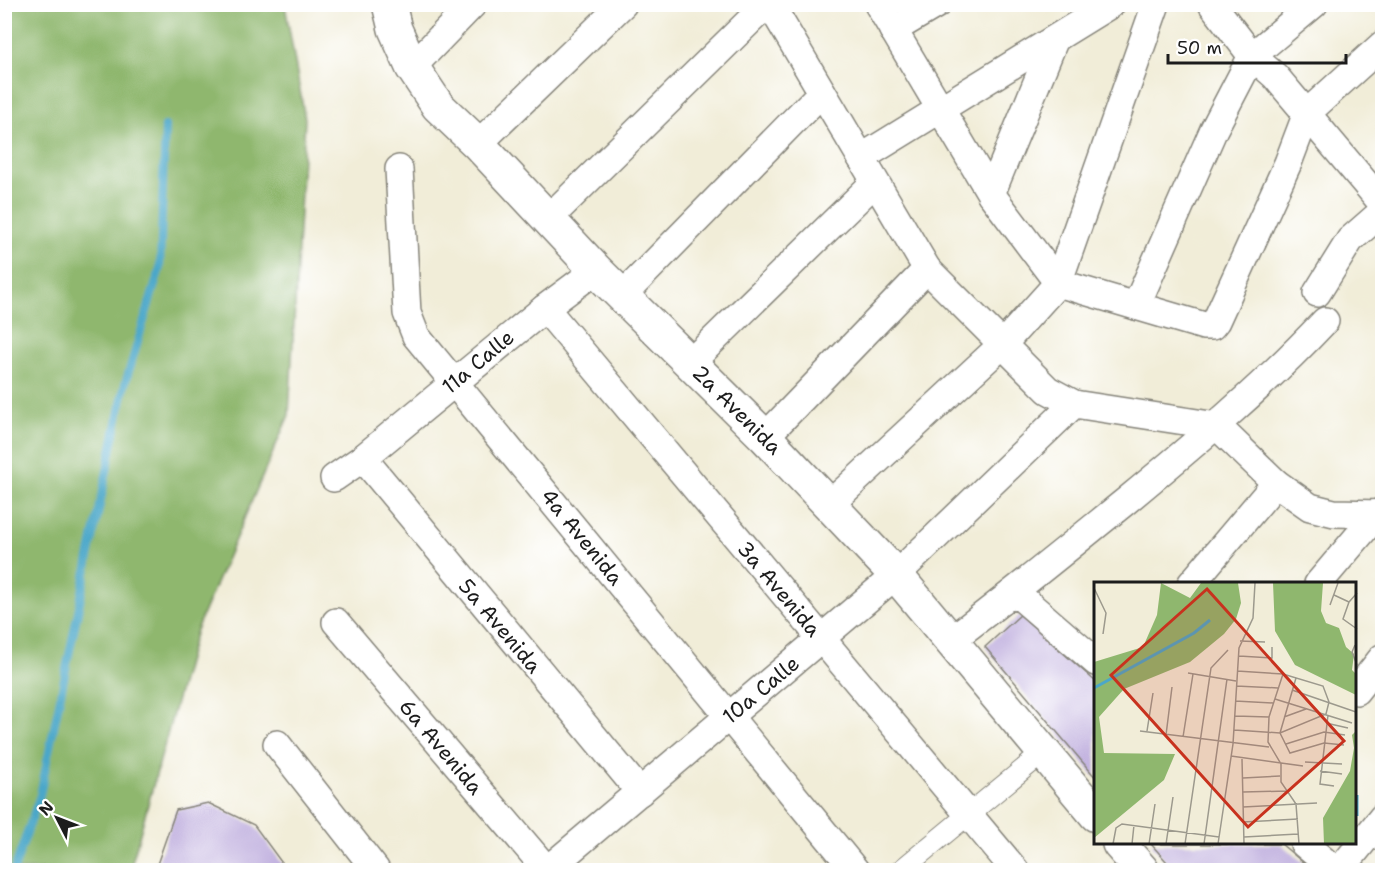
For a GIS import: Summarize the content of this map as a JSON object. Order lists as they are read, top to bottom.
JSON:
{
  "streets": {
    "main road": ["2a Avenida"],
    "street": [
      "11a Calle",
      "4a Avenida",
      "3a Avenida",
      "5a Avenida",
      "10a Calle",
      "6a Avenida"
    ]
  },
  "crossings": [
    ["11a Calle", "2a Avenida"],
    ["11a Calle", "4a Avenida"],
    ["11a Calle", "3a Avenida"],
    ["11a Calle", "5a Avenida"],
    ["2a Avenida", "10a Calle"],
    ["4a Avenida", "10a Calle"],
    ["3a Avenida", "10a Calle"],
    ["5a Avenida", "10a Calle"],
    ["10a Calle", "6a Avenida"]
  ],
  "scale_bar": "50 m",
  "north": "top left"
}
